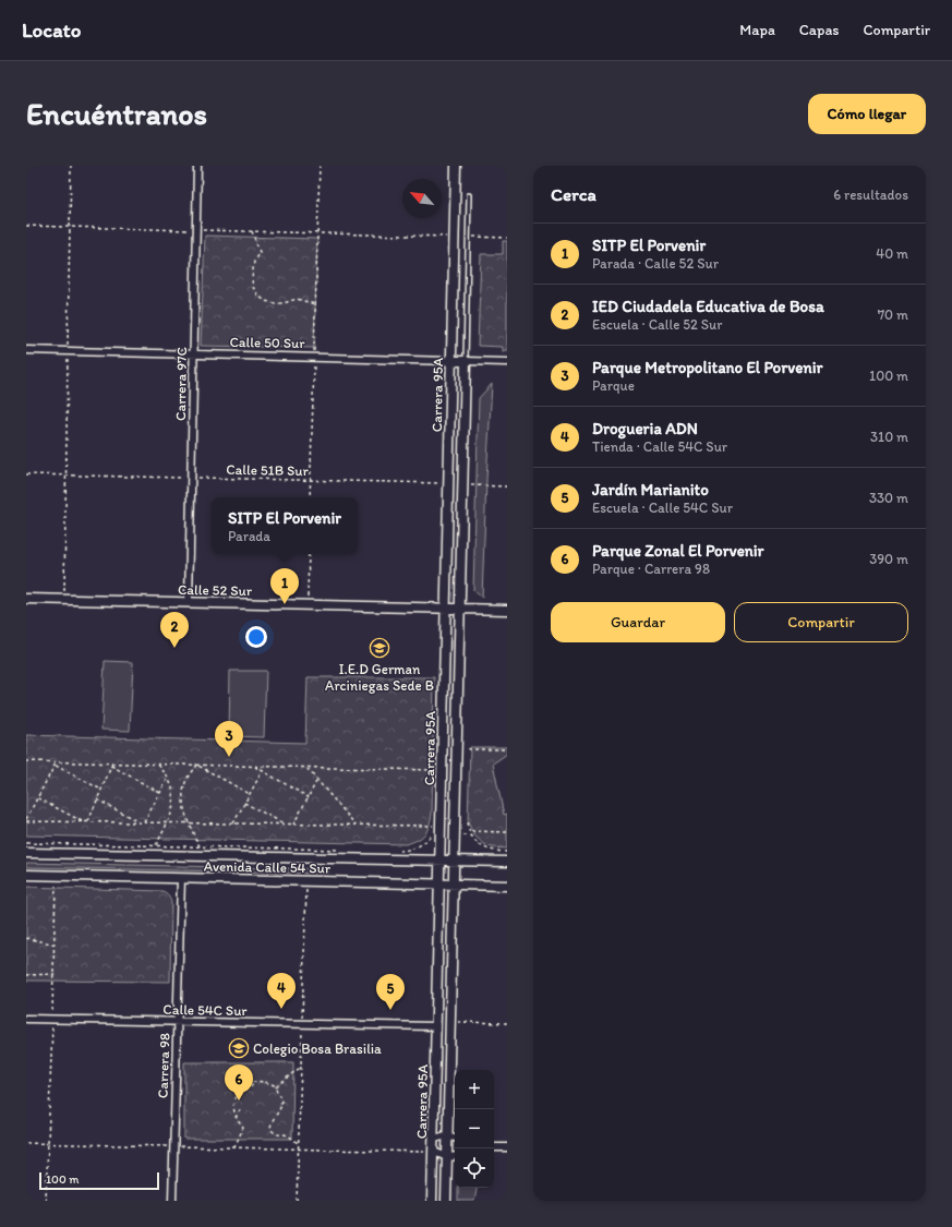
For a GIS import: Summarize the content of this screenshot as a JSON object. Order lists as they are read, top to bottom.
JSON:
{
  "streets": {
    "street": [
      "Calle 50 Sur",
      "Carrera 97C",
      "Carrera 95A",
      "Calle 52 Sur",
      "Avenida Calle 54 Sur",
      "Calle 54C Sur",
      "Carrera 98"
    ],
    "path": ["Calle 51B Sur"]
  },
  "crossings": [
    ["Calle 50 Sur", "Carrera 97C"],
    ["Calle 50 Sur", "Carrera 95A"],
    ["Carrera 97C", "Calle 51B Sur"],
    ["Carrera 97C", "Calle 52 Sur"],
    ["Carrera 95A", "Calle 51B Sur"],
    ["Carrera 95A", "Calle 52 Sur"],
    ["Carrera 95A", "Avenida Calle 54 Sur"],
    ["Carrera 95A", "Calle 54C Sur"],
    ["Avenida Calle 54 Sur", "Carrera 98"],
    ["Calle 54C Sur", "Carrera 98"]
  ],
  "places": {
    "school or university": ["I.E.D German Arciniegas Sede B", "Colegio Bosa Brasilia"]
  },
  "scale_bar": "100 m",
  "north": "top left",
  "page": {
    "header": "Locato",
    "nav": ["Mapa", "Capas", "Compartir"],
    "buttons": [
      "Cómo llegar",
      ["Guardar", "Compartir"]
    ],
    "title": "Encuéntranos",
    "heading": ["Cerca", "6 resultados"],
    "list": [
      {
        "mark": "1",
        "name": "SITP El Porvenir",
        "note": "Parada · Calle 52 Sur",
        "value": "40 m"
      },
      {
        "mark": "2",
        "name": "IED Ciudadela Educativa de Bosa",
        "note": "Escuela · Calle 52 Sur",
        "value": "70 m"
      },
      {
        "mark": "3",
        "name": "Parque Metropolitano El Porvenir",
        "note": "Parque",
        "value": "100 m"
      },
      {
        "mark": "4",
        "name": "Drogueria ADN",
        "note": "Tienda · Calle 54C Sur",
        "value": "310 m"
      },
      {
        "mark": "5",
        "name": "Jardín Marianito",
        "note": "Escuela · Calle 54C Sur",
        "value": "330 m"
      },
      {
        "mark": "6",
        "name": "Parque Zonal El Porvenir",
        "note": "Parque · Carrera 98",
        "value": "390 m"
      }
    ],
    "popup": ["SITP El Porvenir", "Parada"],
    "pins": [
      "1",
      "2",
      "3",
      "4",
      "5",
      "6"
    ],
    "map_buttons": ["+", "−"],
    "scale": "100 m"
  }
}
